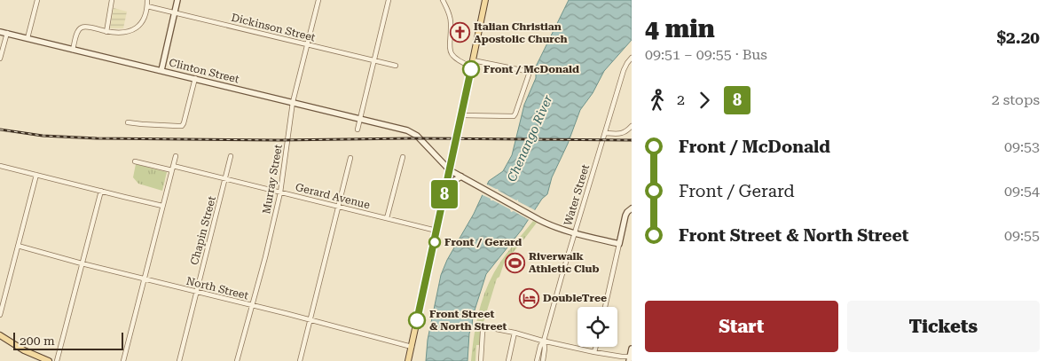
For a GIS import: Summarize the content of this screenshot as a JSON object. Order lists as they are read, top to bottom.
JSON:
{
  "streets": {
    "street": [
      "Dickinson Street",
      "Clinton Street",
      "Murray Street",
      "Water Street",
      "Gerard Avenue",
      "Chapin Street",
      "North Street"
    ]
  },
  "crossings": [
    ["Dickinson Street", "Murray Street"],
    ["Clinton Street", "Murray Street"],
    ["Murray Street", "Gerard Avenue"],
    ["Murray Street", "North Street"],
    ["Gerard Avenue", "Chapin Street"],
    ["Chapin Street", "North Street"]
  ],
  "water": ["Chenango River"],
  "places": {
    "church": ["Italian Christian Apostolic Church"],
    "other": ["Front / McDonald", "Front / Gerard", "Front Street & North Street"],
    "sports": ["Riverwalk Athletic Club"],
    "hotel": ["DoubleTree"]
  },
  "lines": ["bus line 8"],
  "scale_bar": "200 m",
  "page": {
    "on_map": "8",
    "heading": ["4 min", "09:51 – 09:55 · Bus", "$2.20"],
    "legs": ["2", "8", "2 stops"],
    "list": [
      {
        "name": "Front / McDonald",
        "value": "09:53"
      },
      {
        "name": "Front / Gerard",
        "value": "09:54"
      },
      {
        "name": "Front Street & North Street",
        "value": "09:55"
      }
    ],
    "buttons": ["Start", "Tickets"],
    "scale": "200 m"
  }
}
